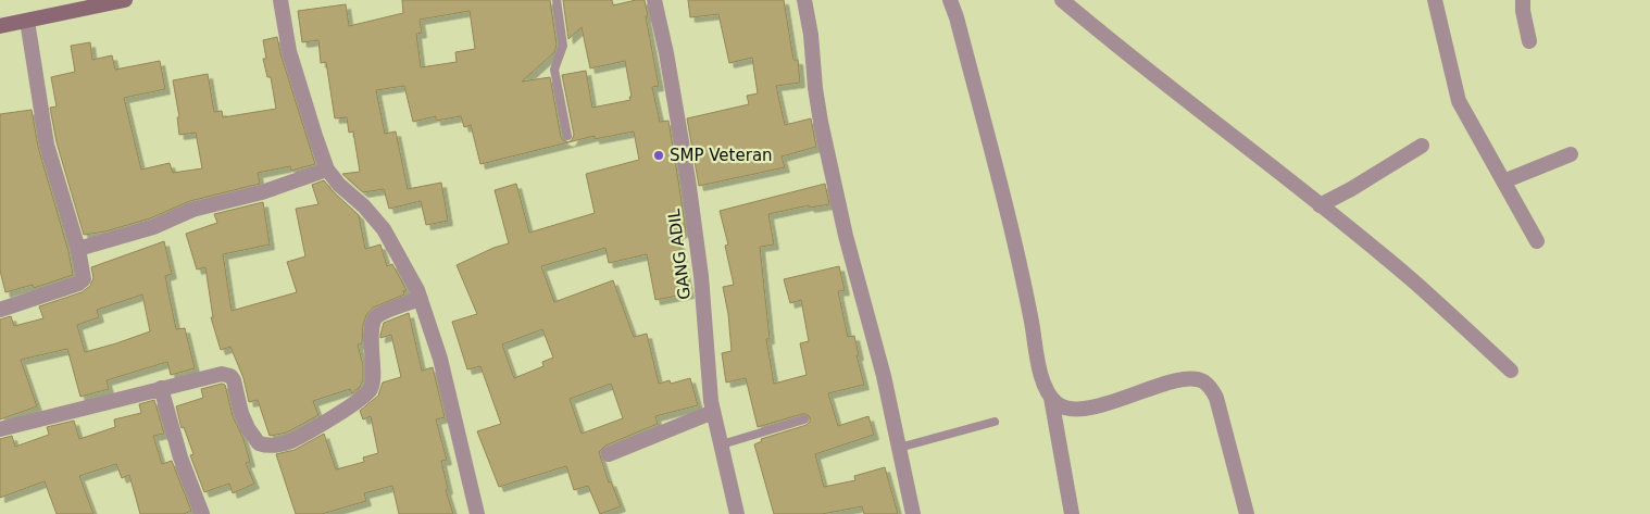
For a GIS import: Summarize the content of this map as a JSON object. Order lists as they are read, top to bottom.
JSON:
{
  "streets": {
    "street": ["GANG ADIL"]
  },
  "places": ["SMP Veteran"]
}
